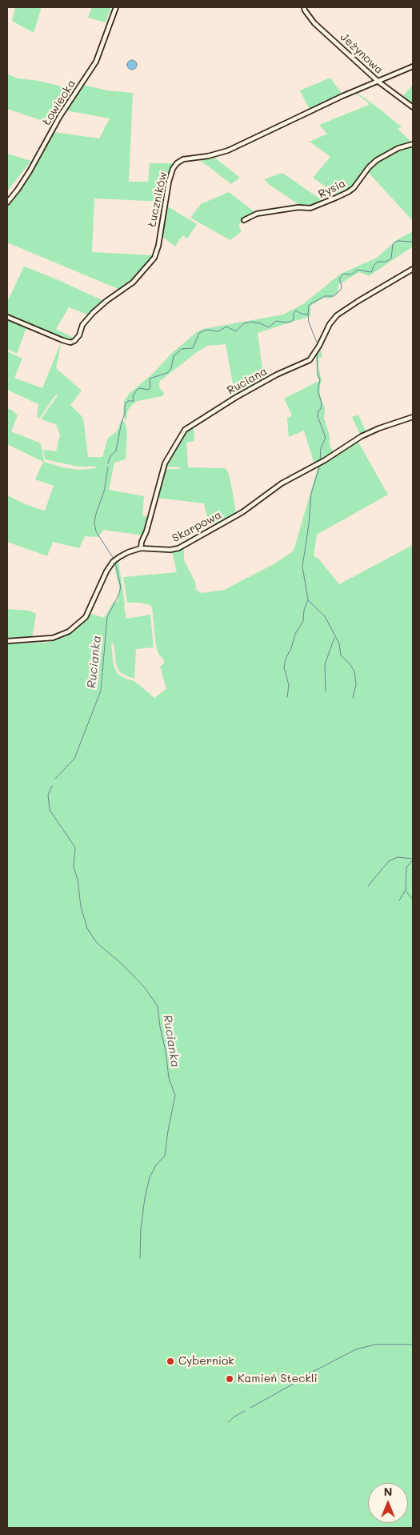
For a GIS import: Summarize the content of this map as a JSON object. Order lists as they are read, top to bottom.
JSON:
{
  "streets": {
    "street": [
      "Jeżynowa",
      "Łowiecka",
      "Rysia",
      "Łuczników",
      "Ruciana",
      "Skarpowa"
    ]
  },
  "crossings": [
    ["Jeżynowa", "Łuczników"],
    ["Ruciana", "Skarpowa"]
  ],
  "water": ["Rucianka"],
  "places": ["Cyberniok", "Kamień Steckli"],
  "north": "top"
}
